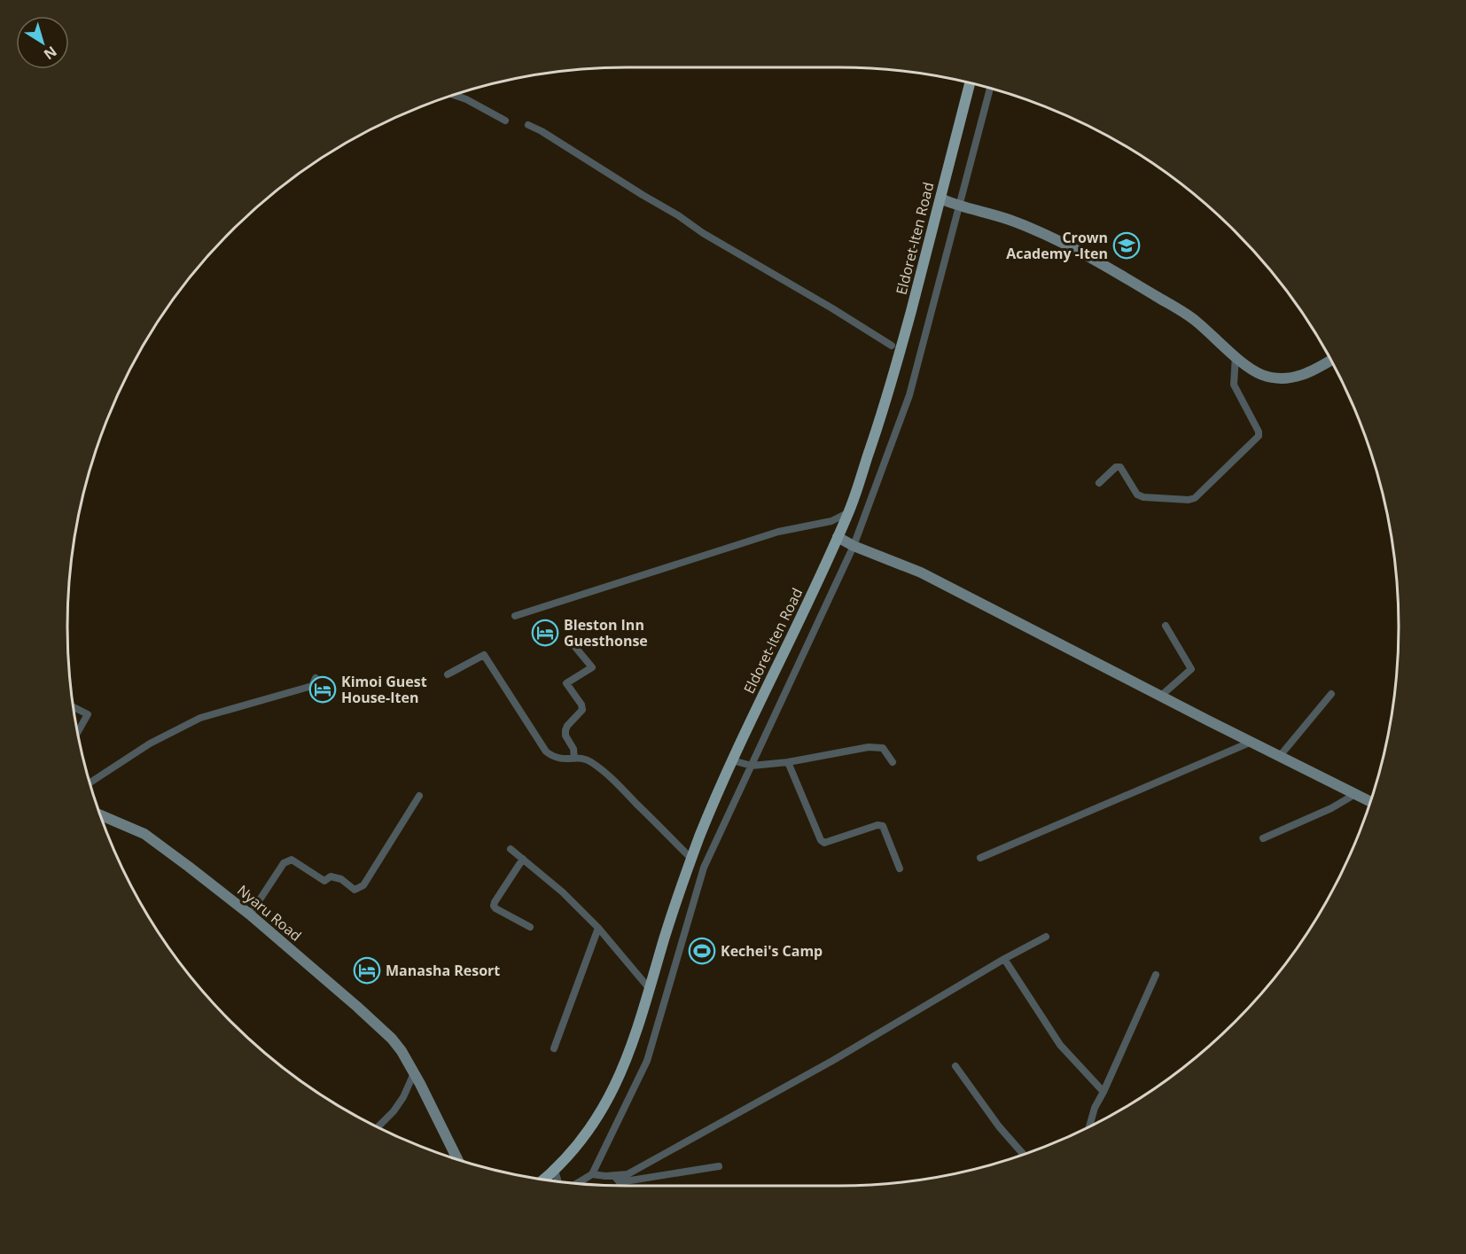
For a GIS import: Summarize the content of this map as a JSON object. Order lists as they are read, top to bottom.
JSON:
{
  "streets": {
    "main road": ["Eldoret-Iten Road"],
    "street": ["Nyaru Road"]
  },
  "places": {
    "school or university": ["Crown Academy -Iten"],
    "hotel": ["Bleston Inn Guesthonse", "Kimoi Guest House-Iten", "Manasha Resort"],
    "sports": ["Kechei's Camp"]
  },
  "north": "bottom right"
}
